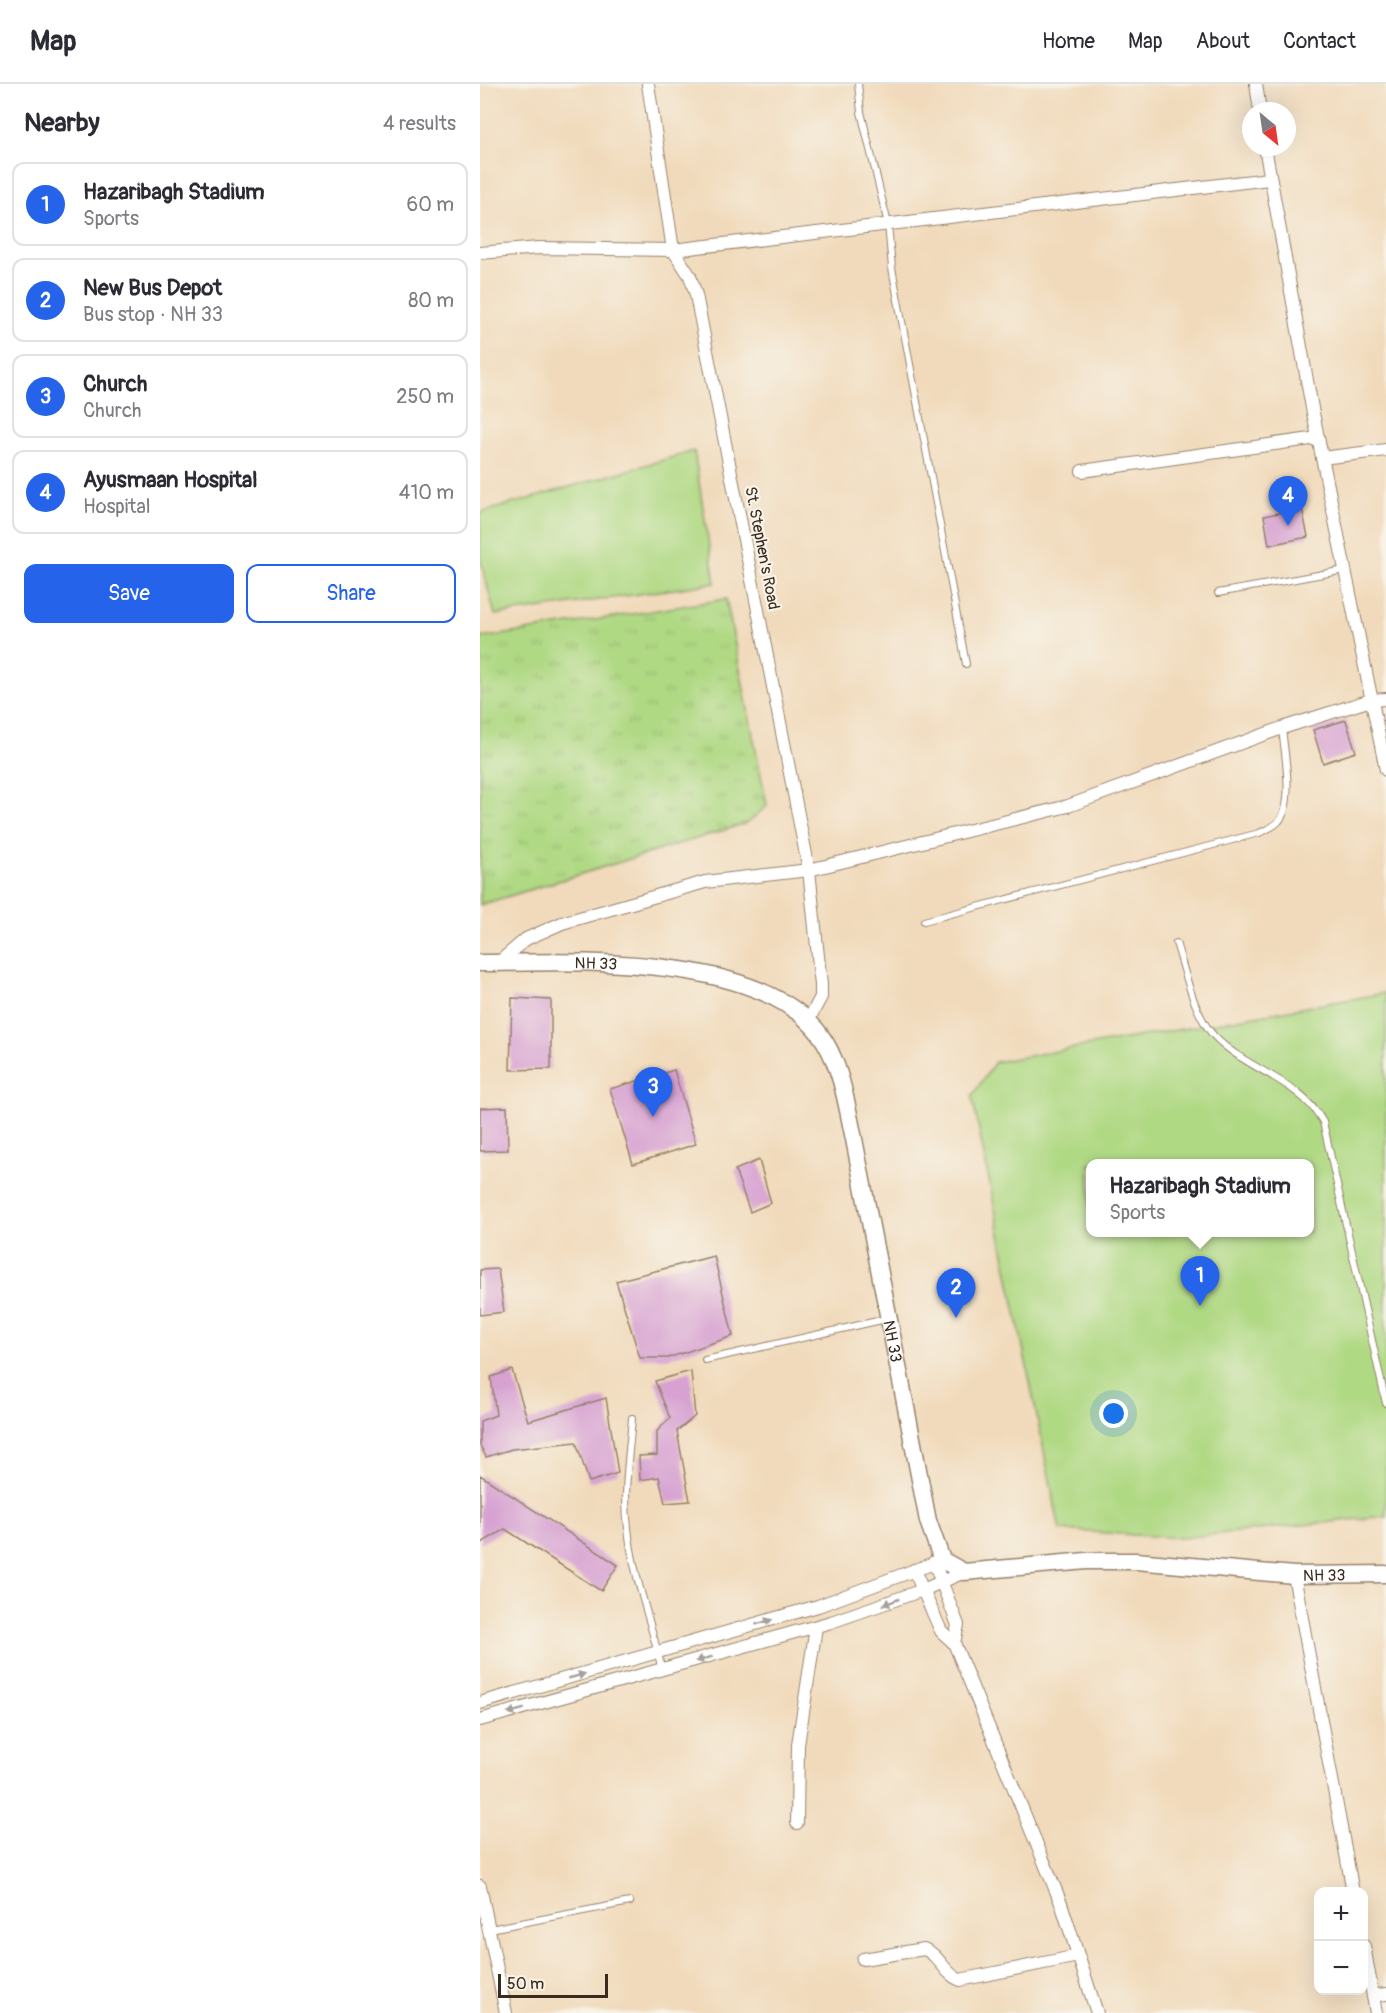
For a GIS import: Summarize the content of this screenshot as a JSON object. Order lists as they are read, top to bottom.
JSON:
{
  "streets": {
    "main road": ["NH 33"],
    "street": ["St. Stephen's Road"]
  },
  "crossings": [
    ["St. Stephen's Road", "NH 33"]
  ],
  "scale_bar": "50 m",
  "north": "bottom right",
  "page": {
    "header": "Map",
    "nav": [
      "Home",
      "Map",
      "About",
      "Contact"
    ],
    "heading": ["Nearby", "4 results"],
    "list": [
      {
        "mark": "1",
        "name": "Hazaribagh Stadium",
        "note": "Sports",
        "value": "60 m"
      },
      {
        "mark": "2",
        "name": "New Bus Depot",
        "note": "Bus stop · NH 33",
        "value": "80 m"
      },
      {
        "mark": "3",
        "name": "Church",
        "note": "Church",
        "value": "250 m"
      },
      {
        "mark": "4",
        "name": "Ayusmaan Hospital",
        "note": "Hospital",
        "value": "410 m"
      }
    ],
    "pins": [
      "4",
      "3",
      "1",
      "2"
    ],
    "buttons": ["Save", "Share"],
    "popup": ["Hazaribagh Stadium", "Sports"],
    "map_buttons": ["+", "−"],
    "scale": "50 m"
  }
}
